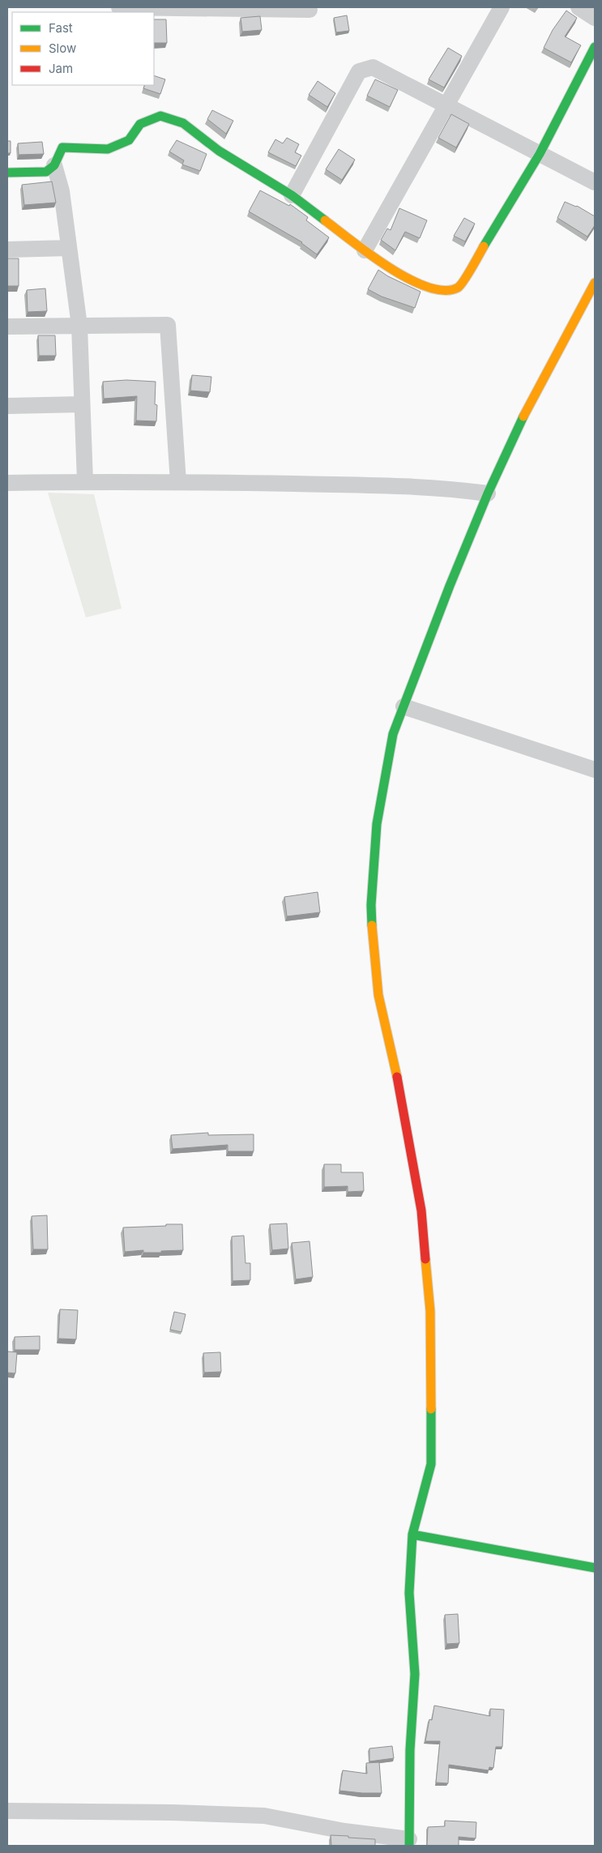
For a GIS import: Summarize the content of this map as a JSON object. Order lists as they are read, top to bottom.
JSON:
{
  "legend": ["Fast", "Slow", "Jam"]
}
